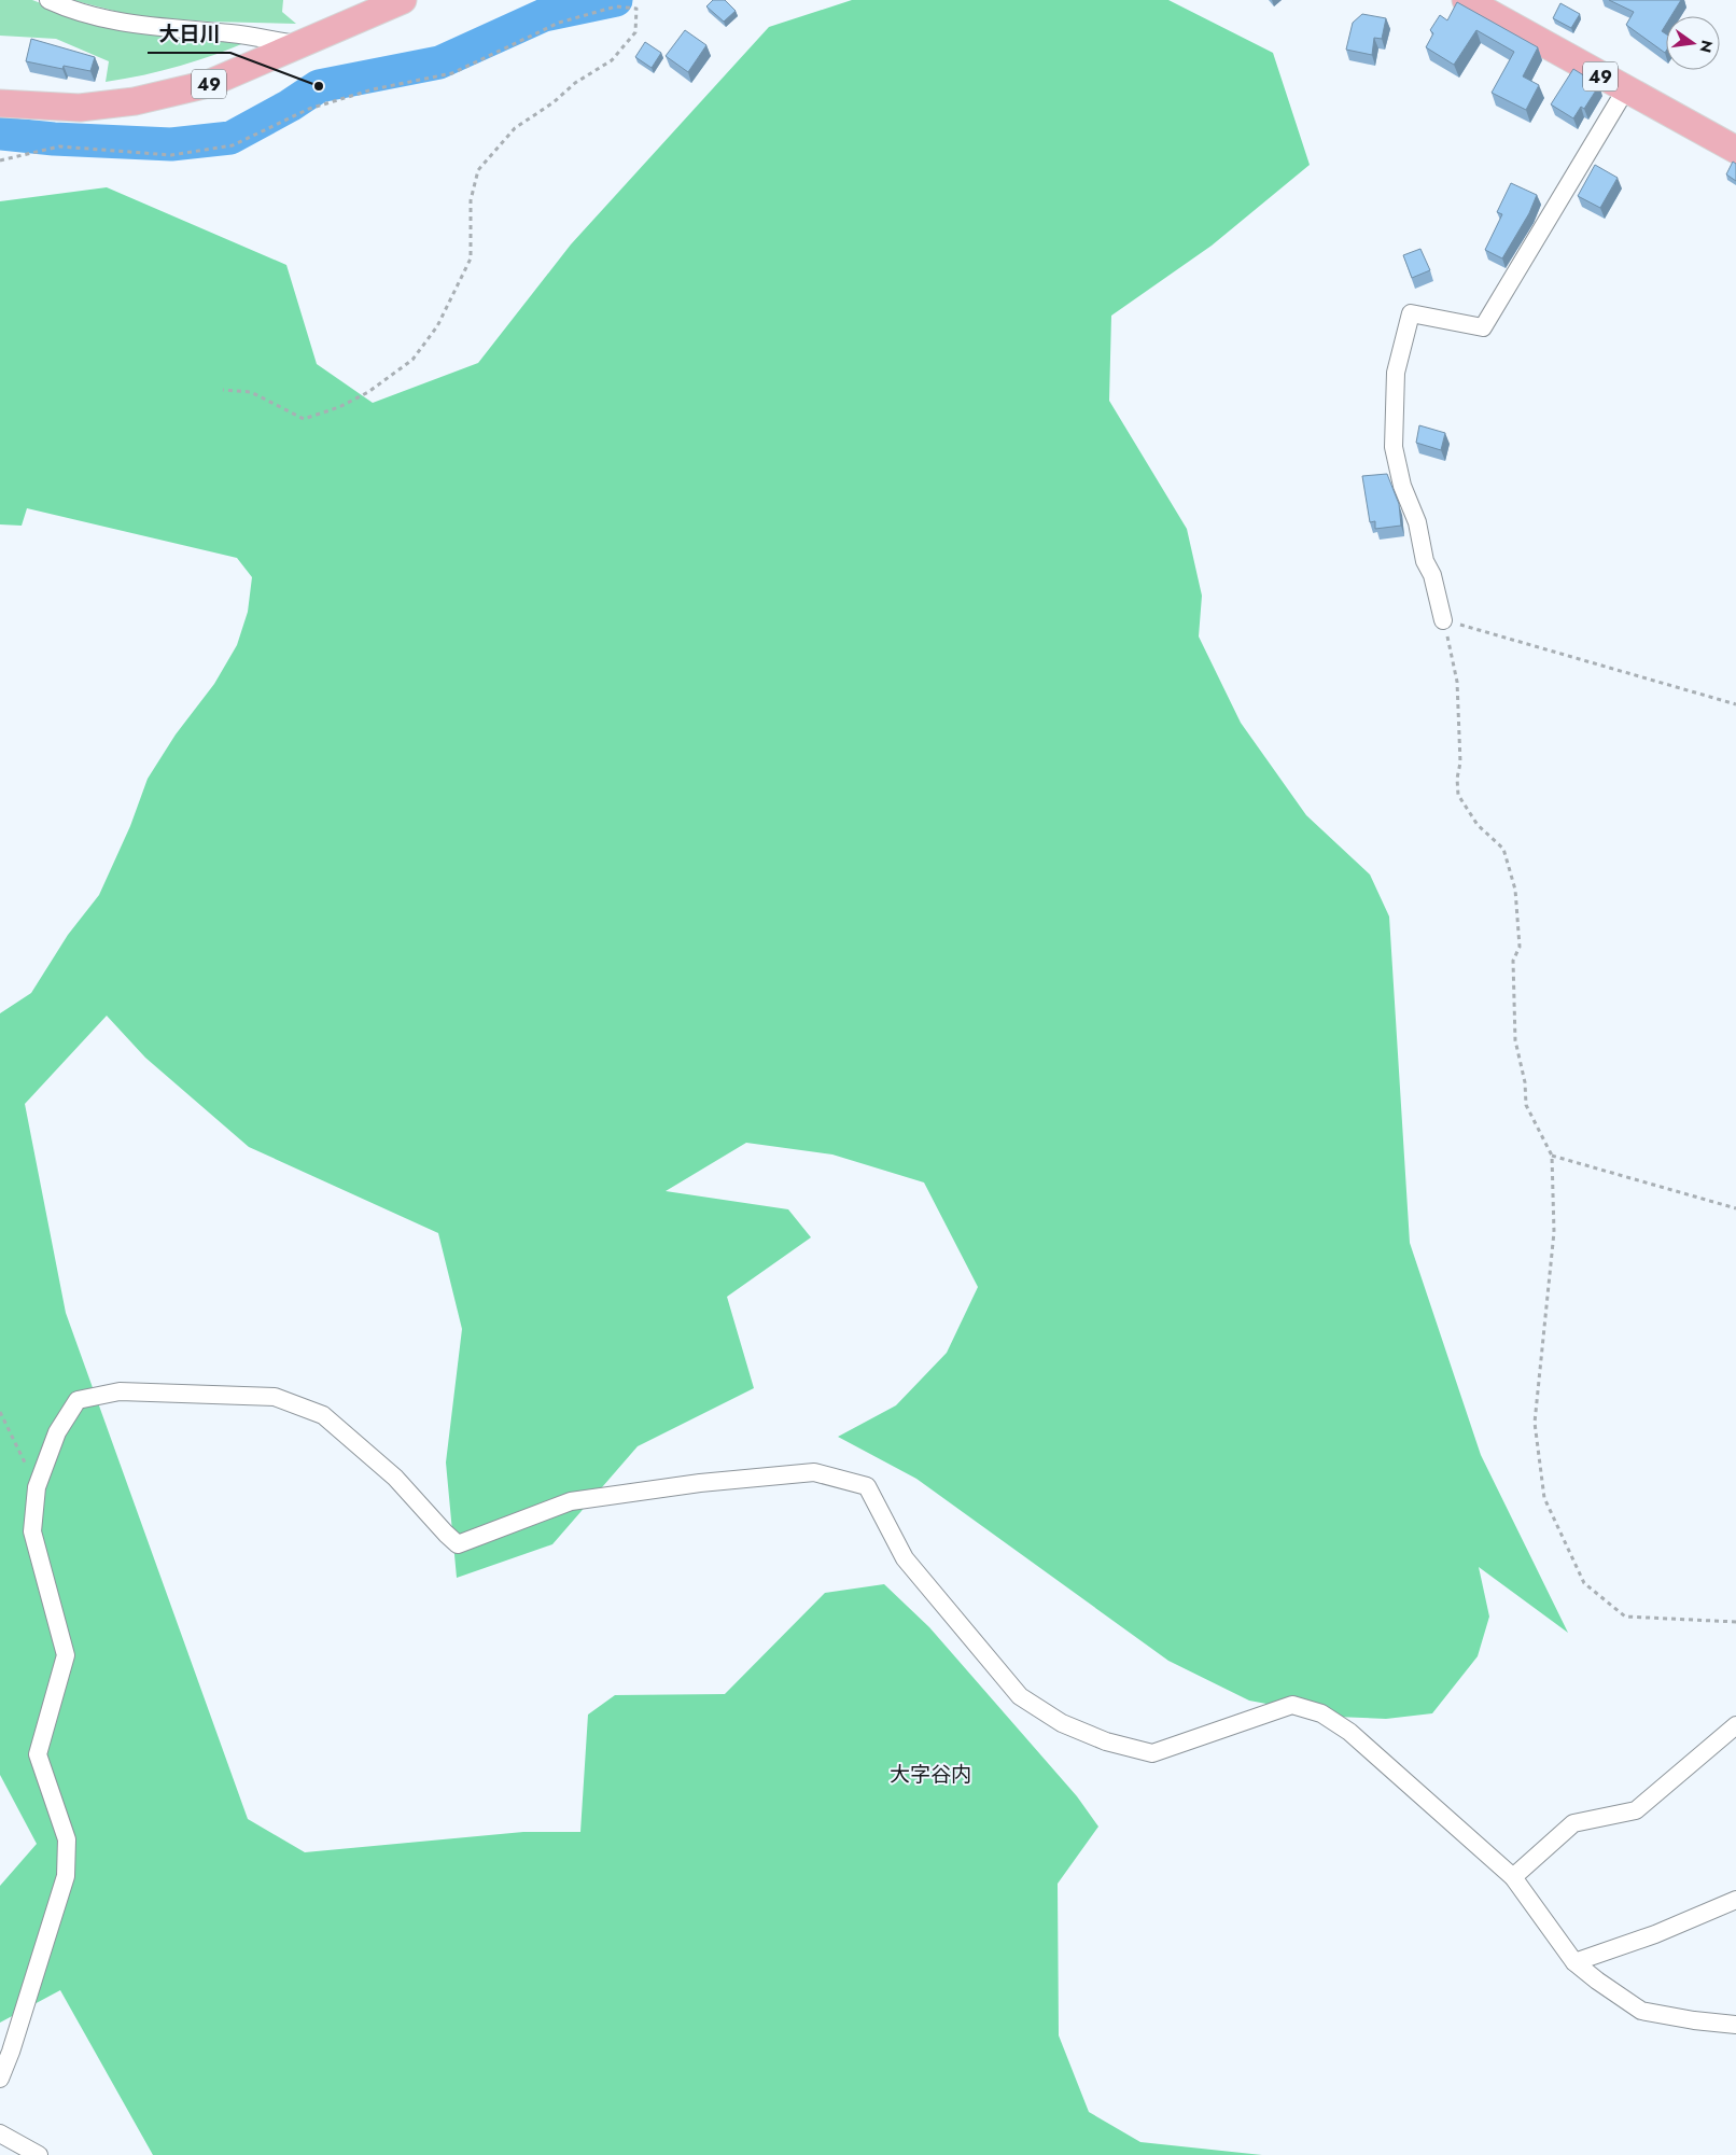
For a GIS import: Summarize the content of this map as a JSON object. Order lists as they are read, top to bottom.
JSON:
{
  "streets": {
    "main road": ["49"]
  },
  "districts": ["大字谷内"],
  "places": ["大日川"],
  "north": "right"
}
